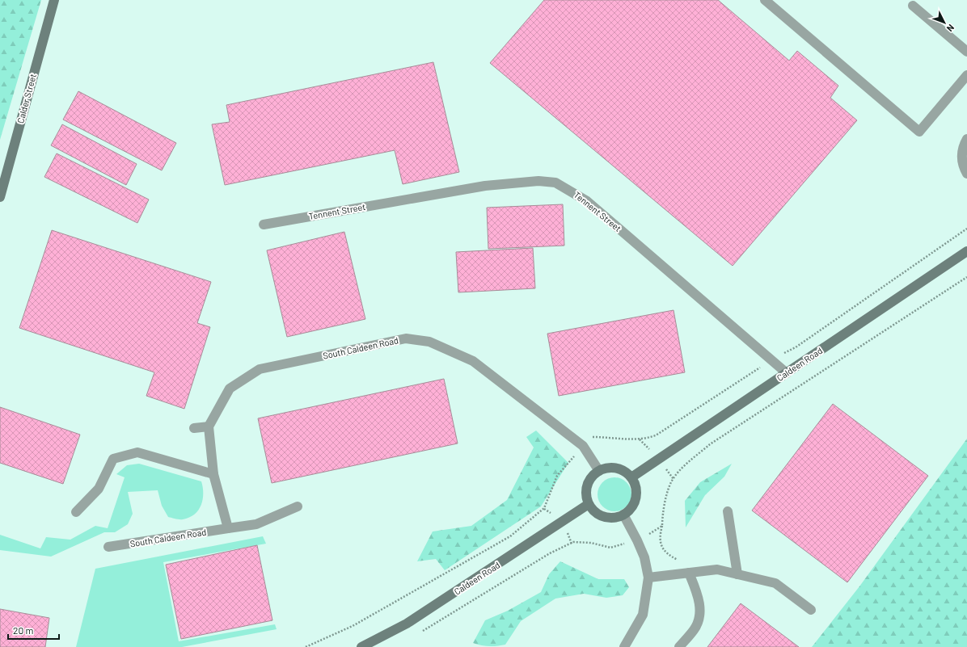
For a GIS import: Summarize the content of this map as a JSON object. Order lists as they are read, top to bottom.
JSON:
{
  "streets": {
    "street": [
      "Calder Street",
      "Tennent Street",
      "South Caldeen Road",
      "Caldeen Road"
    ]
  },
  "crossings": [
    ["Tennent Street", "Caldeen Road"],
    ["South Caldeen Road", "Caldeen Road"]
  ],
  "scale_bar": "20 m",
  "north": "bottom right"
}
